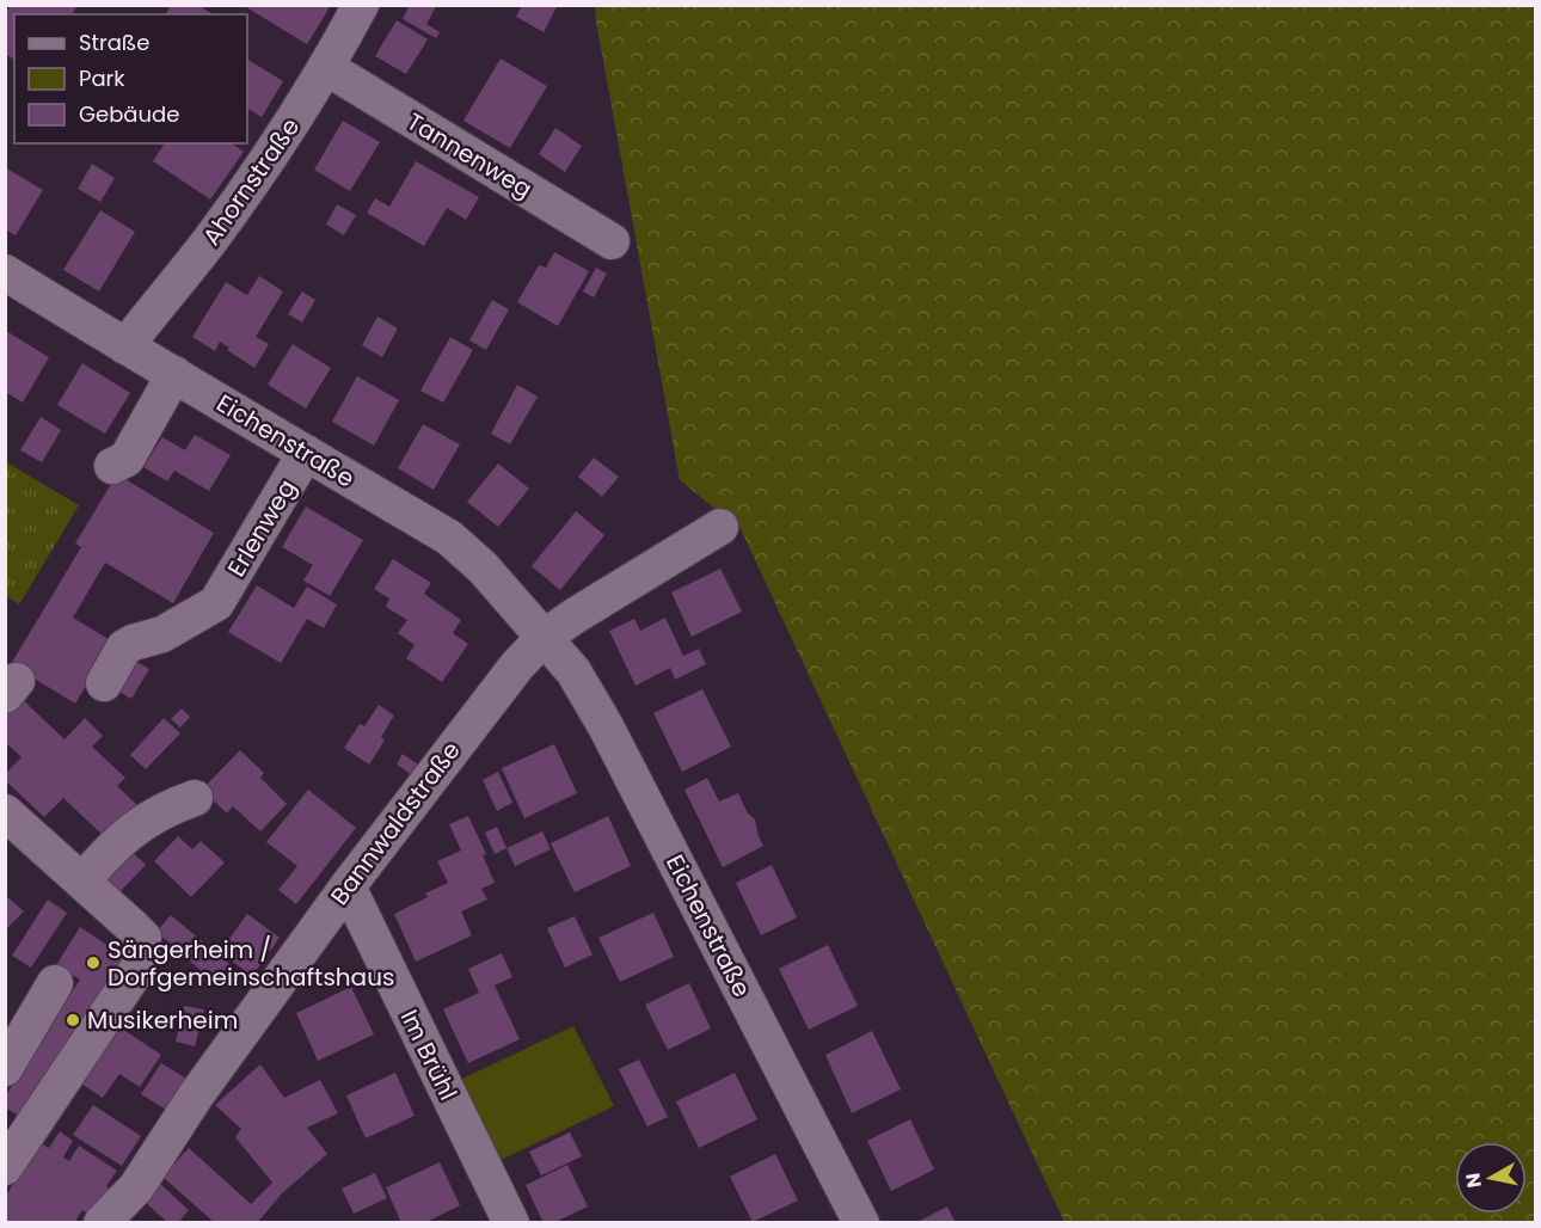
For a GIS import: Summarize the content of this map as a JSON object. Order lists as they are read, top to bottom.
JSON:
{
  "streets": {
    "street": [
      "Tannenweg",
      "Ahornstraße",
      "Eichenstraße",
      "Erlenweg",
      "Bannwaldstraße",
      "Im Brühl"
    ]
  },
  "crossings": [
    ["Tannenweg", "Ahornstraße"],
    ["Ahornstraße", "Eichenstraße"],
    ["Eichenstraße", "Erlenweg"],
    ["Eichenstraße", "Bannwaldstraße"],
    ["Bannwaldstraße", "Im Brühl"]
  ],
  "places": ["Sängerheim / Dorfgemeinschaftshaus", "Musikerheim"],
  "legend": ["Straße", "Park", "Gebäude"],
  "north": "left"
}
